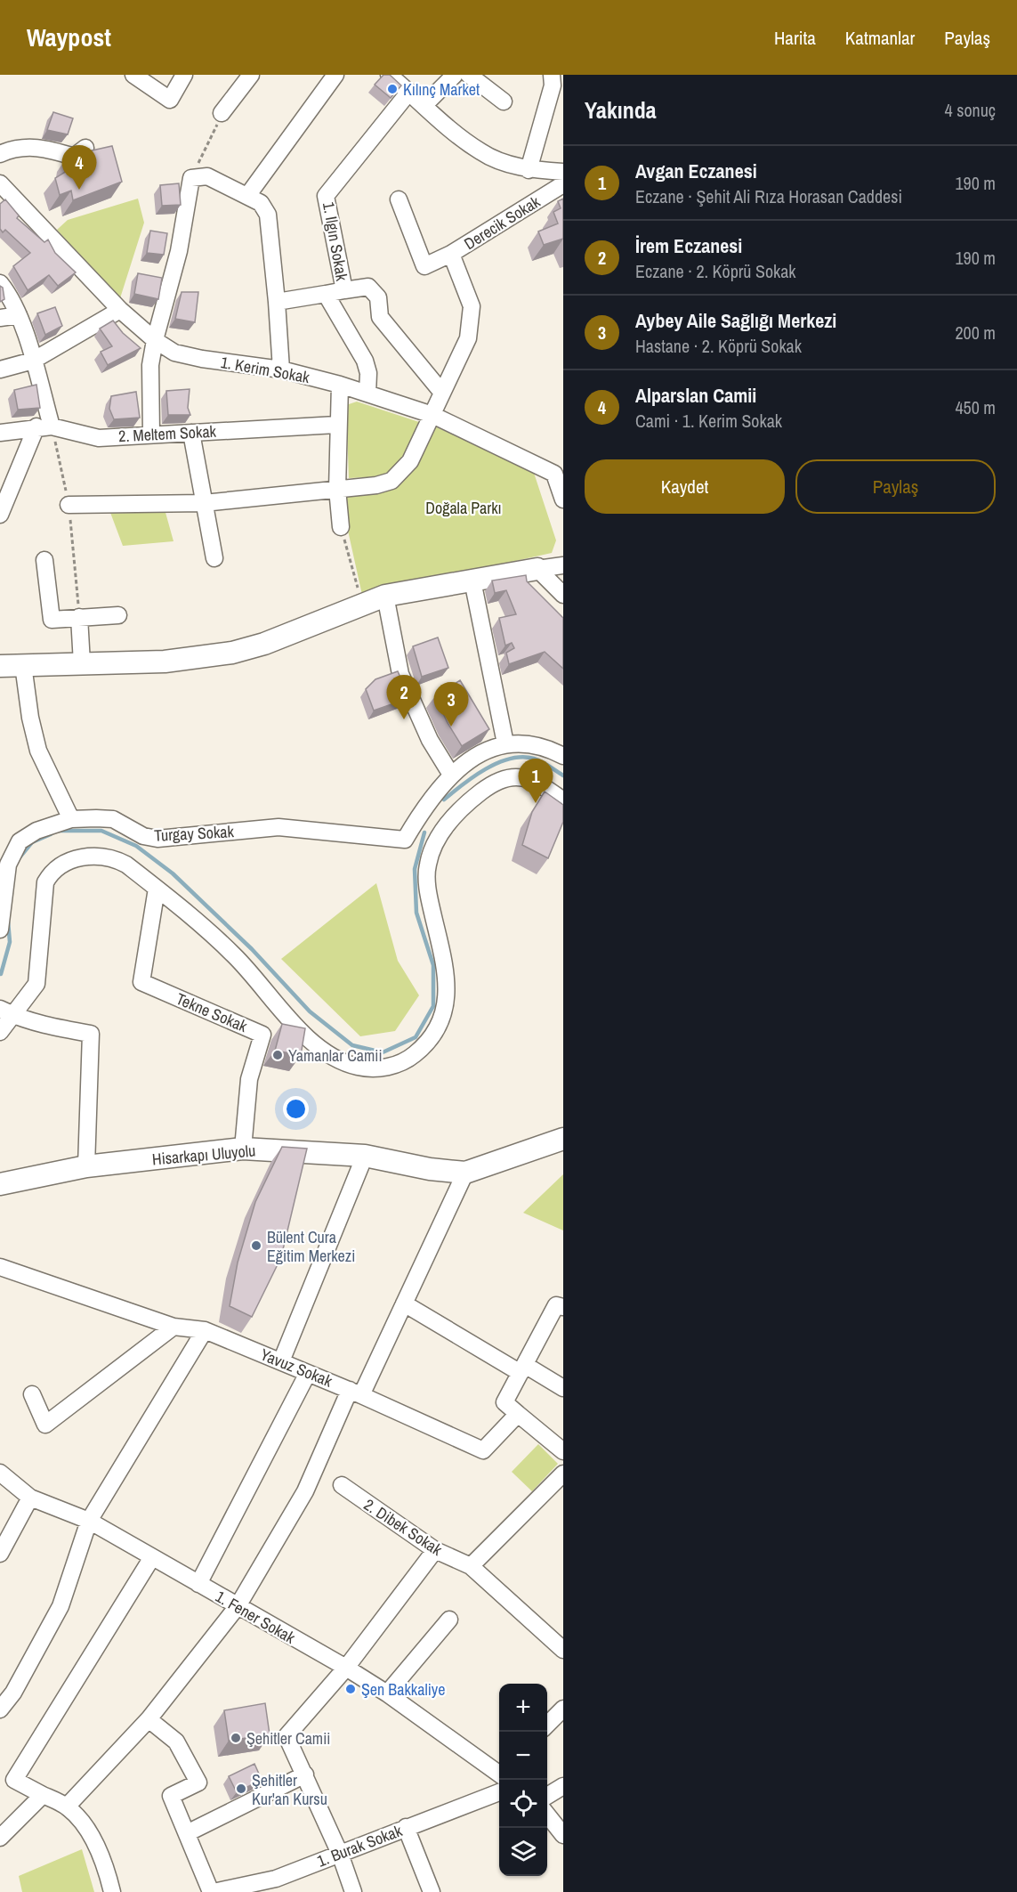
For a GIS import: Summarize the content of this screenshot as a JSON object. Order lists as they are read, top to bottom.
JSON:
{
  "streets": {
    "street": [
      "Derecik Sokak",
      "1. Ilgın Sokak",
      "1. Kerim Sokak",
      "2. Meltem Sokak",
      "Turgay Sokak",
      "Tekne Sokak",
      "Hisarkapı Uluyolu",
      "Yavuz Sokak",
      "2. Dibek Sokak",
      "1. Fener Sokak",
      "1. Burak Sokak"
    ]
  },
  "crossings": [
    ["Derecik Sokak", "1. Kerim Sokak"],
    ["1. Ilgın Sokak", "1. Kerim Sokak"],
    ["Tekne Sokak", "Hisarkapı Uluyolu"]
  ],
  "parks": ["Doğala Parkı"],
  "places": [
    "Kılınç Market",
    "Yamanlar Camii",
    "Bülent Cura Eğitim Merkezi",
    "Şen Bakkaliye",
    "Şehitler Camii",
    "Şehitler Kur'an Kursu"
  ],
  "page": {
    "header": "Waypost",
    "nav": ["Harita", "Katmanlar", "Paylaş"],
    "heading": ["Yakında", "4 sonuç"],
    "list": [
      {
        "mark": "1",
        "name": "Avgan Eczanesi",
        "note": "Eczane · Şehit Ali Rıza Horasan Caddesi",
        "value": "190 m"
      },
      {
        "mark": "2",
        "name": "İrem Eczanesi",
        "note": "Eczane · 2. Köprü Sokak",
        "value": "190 m"
      },
      {
        "mark": "3",
        "name": "Aybey Aile Sağlığı Merkezi",
        "note": "Hastane · 2. Köprü Sokak",
        "value": "200 m"
      },
      {
        "mark": "4",
        "name": "Alparslan Camii",
        "note": "Cami · 1. Kerim Sokak",
        "value": "450 m"
      }
    ],
    "pins": [
      "4",
      "2",
      "3",
      "1"
    ],
    "buttons": ["Kaydet", "Paylaş"],
    "map_buttons": ["+", "−"]
  }
}
